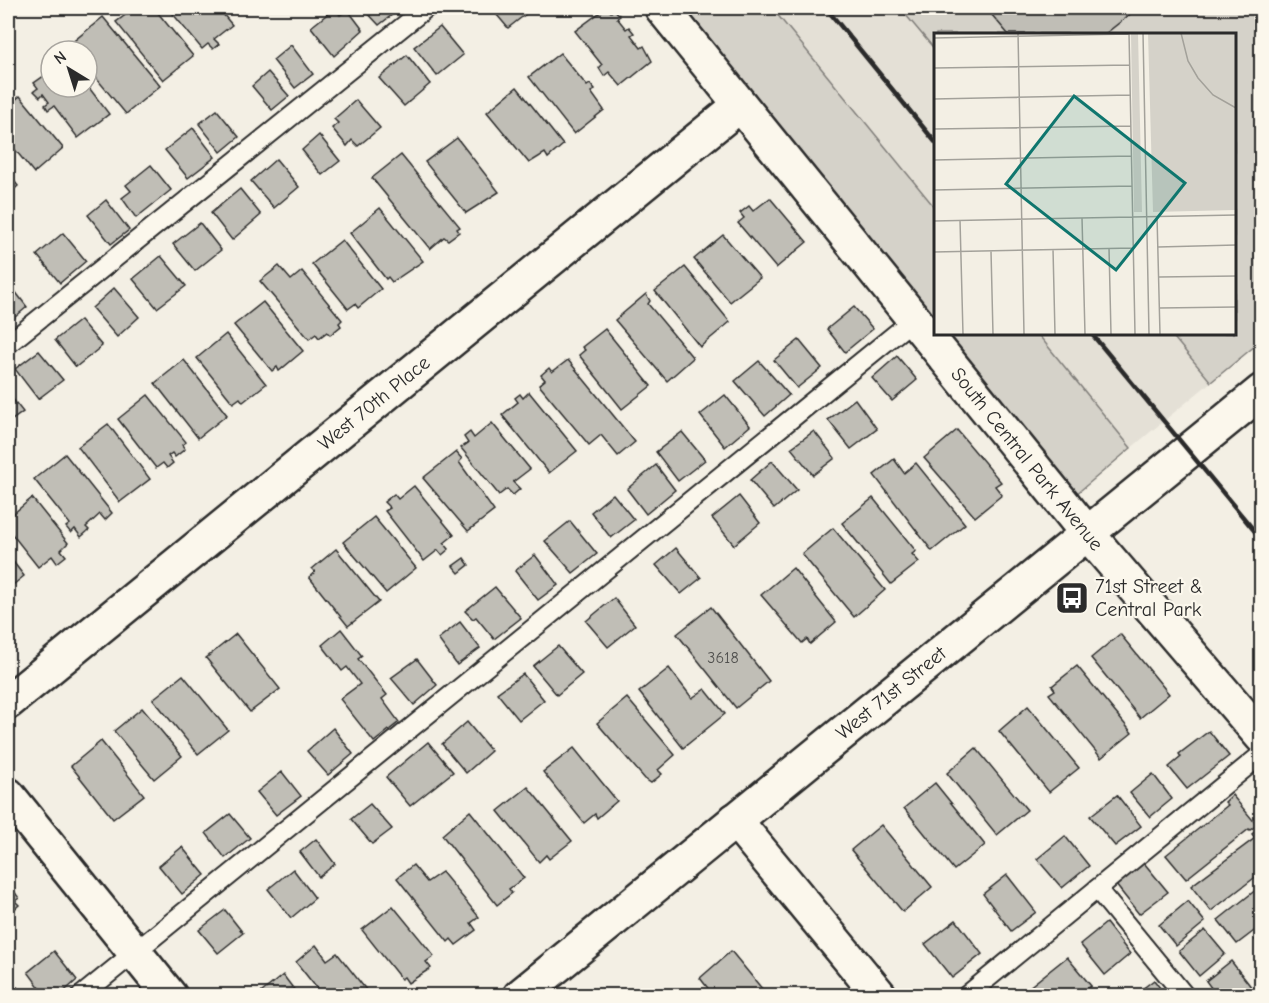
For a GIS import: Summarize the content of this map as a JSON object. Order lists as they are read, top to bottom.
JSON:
{
  "streets": {
    "street": ["West 70th Place", "South Central Park Avenue", "West 71st Street"]
  },
  "crossings": [
    ["West 70th Place", "South Central Park Avenue"],
    ["South Central Park Avenue", "West 71st Street"]
  ],
  "places": {
    "bus stop": ["71st Street & Central Park"]
  },
  "house_numbers": ["3618"],
  "north": "top left"
}
